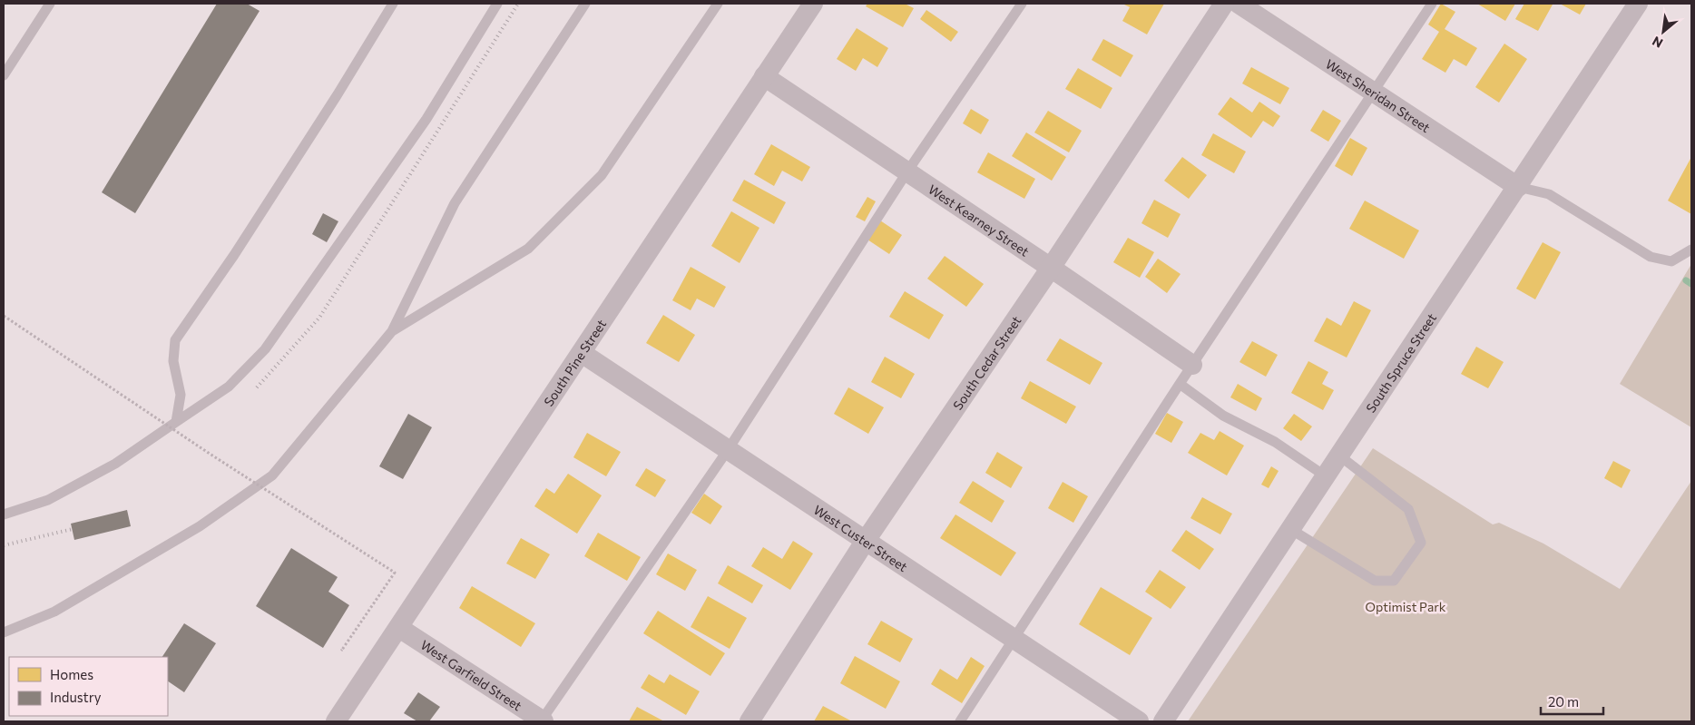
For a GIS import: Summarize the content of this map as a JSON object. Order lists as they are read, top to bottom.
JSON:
{
  "streets": {
    "street": [
      "West Sheridan Street",
      "West Kearney Street",
      "South Cedar Street",
      "South Pine Street",
      "South Spruce Street",
      "West Custer Street",
      "West Garfield Street"
    ]
  },
  "crossings": [
    ["West Sheridan Street", "South Spruce Street"],
    ["West Kearney Street", "South Cedar Street"],
    ["West Kearney Street", "South Pine Street"],
    ["South Cedar Street", "West Custer Street"],
    ["South Pine Street", "West Custer Street"],
    ["South Pine Street", "West Garfield Street"]
  ],
  "parks": ["Optimist Park"],
  "legend": ["Homes", "Industry"],
  "scale_bar": "20 m",
  "north": "bottom left"
}
